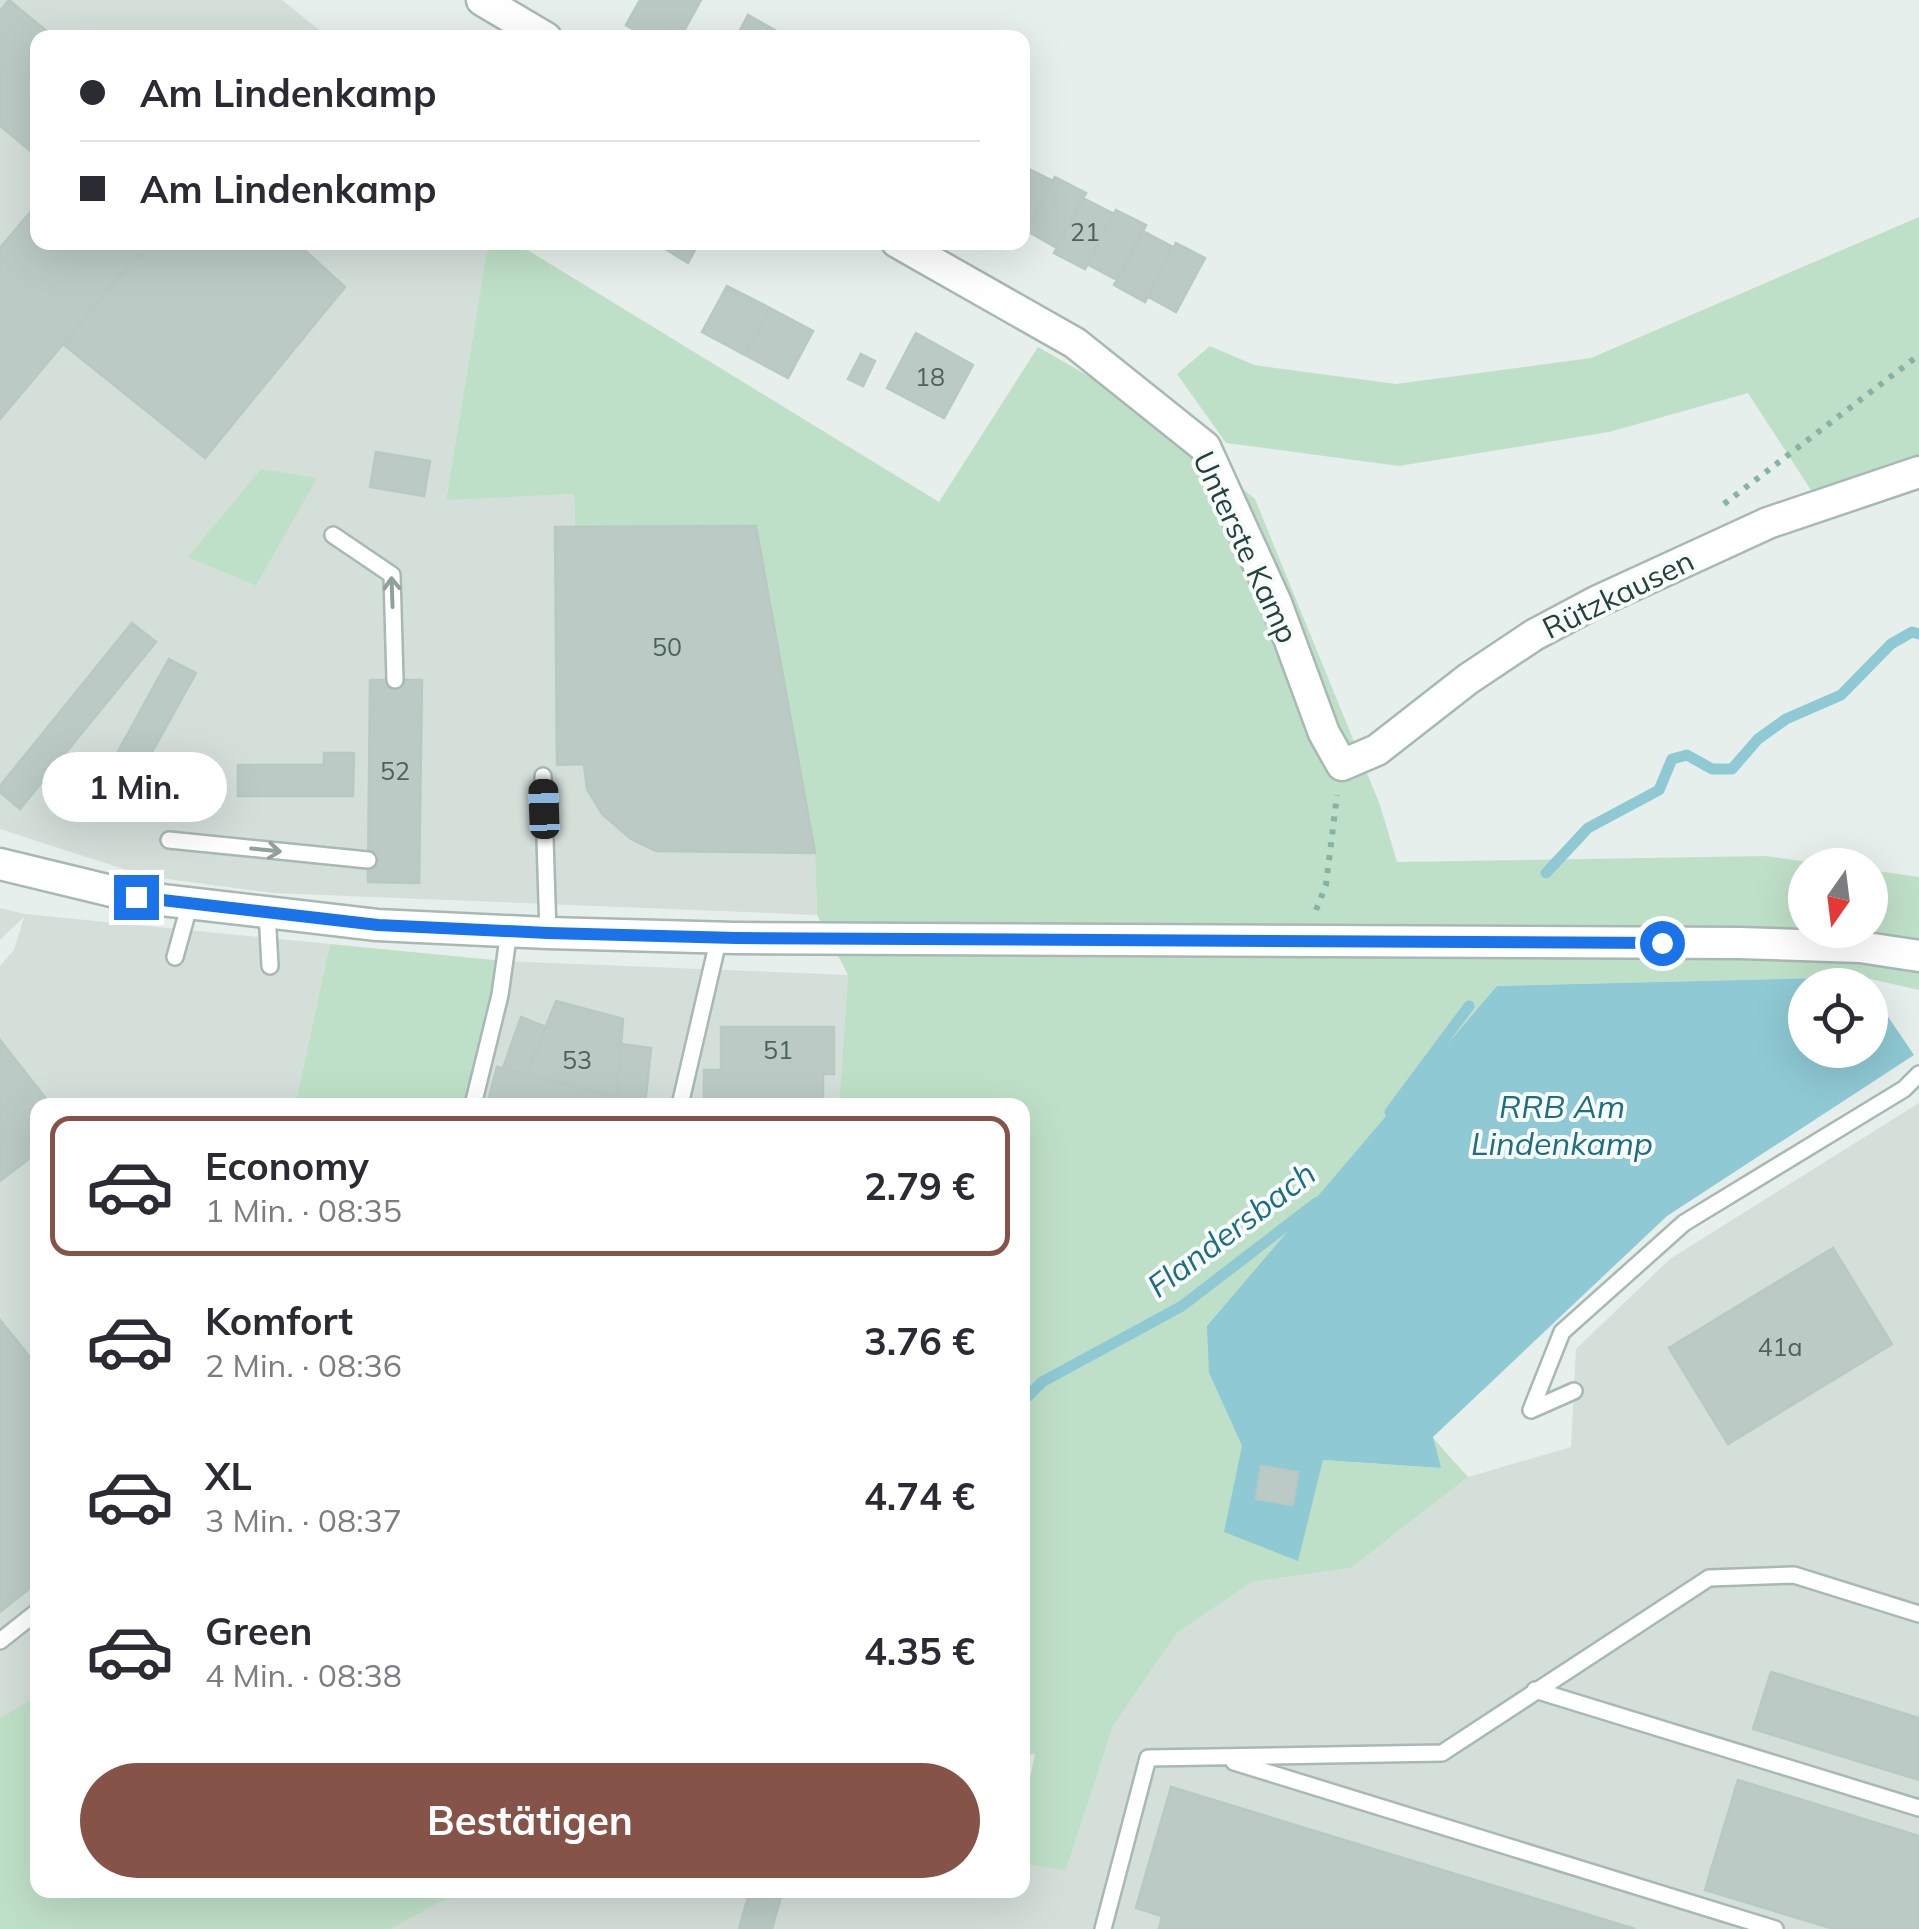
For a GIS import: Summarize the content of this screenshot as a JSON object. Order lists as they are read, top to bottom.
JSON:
{
  "streets": {
    "street": ["Unterste Kamp", "Rützkausen"]
  },
  "crossings": [
    ["Unterste Kamp", "Rützkausen"]
  ],
  "water": ["RRB Am Lindenkamp", "Flandersbach"],
  "house_numbers": [
    "21",
    "18",
    "50",
    "52",
    "51",
    "53",
    "41a"
  ],
  "north": "bottom",
  "page": {
    "banner": ["Am Lindenkamp", "Am Lindenkamp"],
    "bubble": "1 Min.",
    "list": [
      {
        "name": "Economy",
        "note": "1 Min. · 08:35",
        "value": "2.79 €"
      },
      {
        "name": "Komfort",
        "note": "2 Min. · 08:36",
        "value": "3.76 €"
      },
      {
        "name": "XL",
        "note": "3 Min. · 08:37",
        "value": "4.74 €"
      },
      {
        "name": "Green",
        "note": "4 Min. · 08:38",
        "value": "4.35 €"
      }
    ],
    "buttons": "Bestätigen"
  }
}
